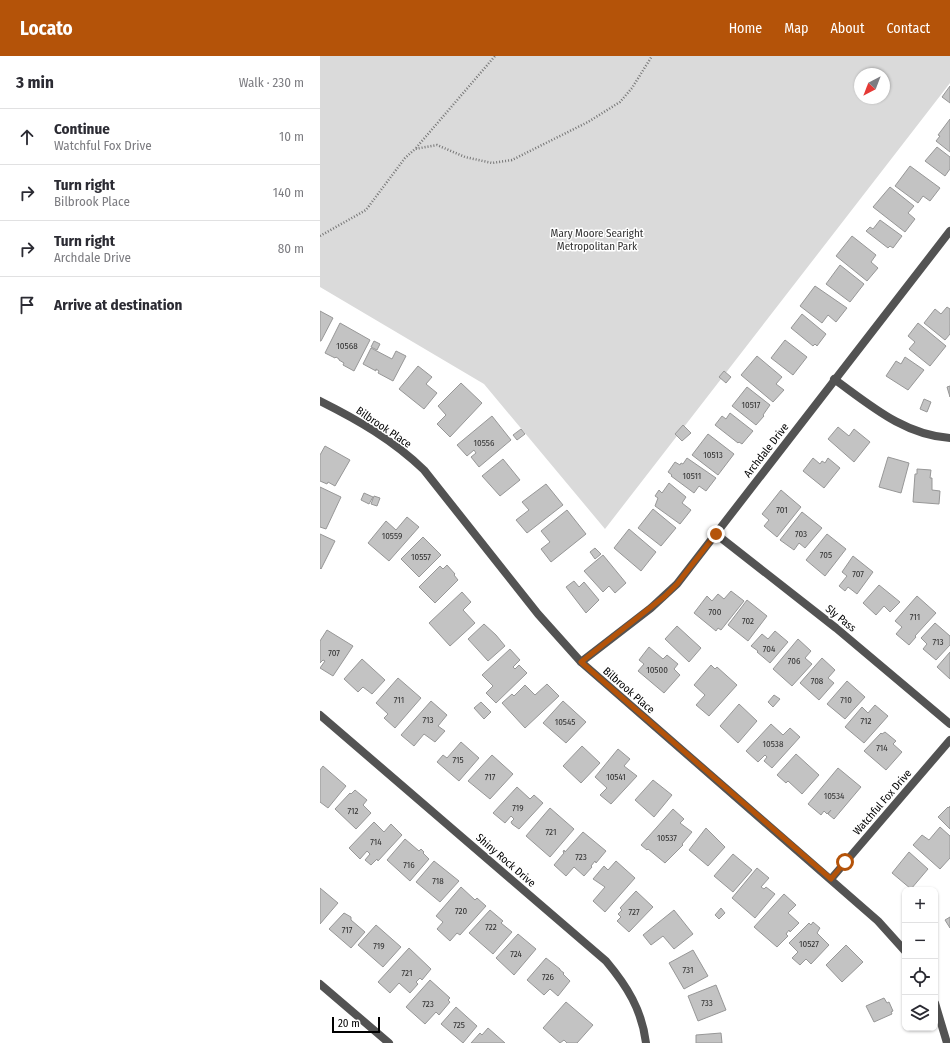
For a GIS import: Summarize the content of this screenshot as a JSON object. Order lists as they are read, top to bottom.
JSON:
{
  "streets": {
    "street": [
      "Bilbrook Place",
      "Archdale Drive",
      "Sly Pass",
      "Watchful Fox Drive",
      "Shiny Rock Drive"
    ]
  },
  "crossings": [
    ["Bilbrook Place", "Archdale Drive"],
    ["Bilbrook Place", "Watchful Fox Drive"],
    ["Archdale Drive", "Sly Pass"]
  ],
  "parks": ["Mary Moore Searight Metropolitan Park"],
  "house_numbers": [
    "10568",
    "10517",
    "10556",
    "10513",
    "10511",
    "701",
    "703",
    "10559",
    "705",
    "10557",
    "707",
    "700",
    "711",
    "702",
    "713",
    "704",
    "707",
    "706",
    "10500",
    "708",
    "711",
    "710",
    "713",
    "712",
    "10545",
    "10538",
    "714",
    "715",
    "717",
    "10541",
    "10534",
    "719",
    "712",
    "721",
    "10537",
    "714",
    "723",
    "716",
    "718",
    "720",
    "727",
    "722",
    "717",
    "10527",
    "719",
    "724",
    "731",
    "721",
    "726",
    "733",
    "723",
    "725"
  ],
  "scale_bar": "20 m",
  "north": "bottom left",
  "page": {
    "header": "Locato",
    "nav": [
      "Home",
      "Map",
      "About",
      "Contact"
    ],
    "heading": ["3 min", "Walk · 230 m"],
    "list": [
      ["Continue", "Watchful Fox Drive", "10 m"],
      ["Turn right", "Bilbrook Place", "140 m"],
      ["Turn right", "Archdale Drive", "80 m"],
      "Arrive at destination"
    ],
    "map_buttons": ["+", "−"],
    "scale": "20 m"
  }
}
